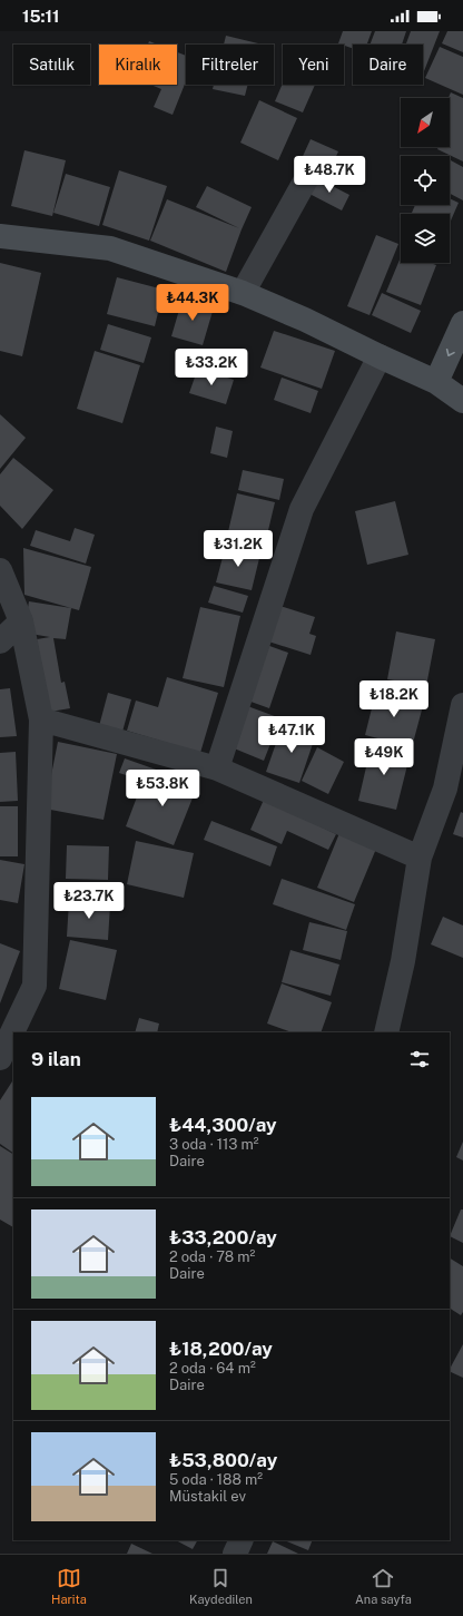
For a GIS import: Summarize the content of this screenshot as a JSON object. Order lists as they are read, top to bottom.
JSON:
{
  "north": "bottom left",
  "page": {
    "status": "15:11",
    "chip": [
      "Satılık",
      "Kiralık",
      "Filtreler",
      "Yeni",
      "Daire"
    ],
    "price": [
      "₺48.7K",
      "₺44.3K",
      "₺33.2K",
      "₺31.2K",
      "₺18.2K",
      "₺47.1K",
      "₺49K",
      "₺53.8K",
      "₺23.7K"
    ],
    "heading": "9 ilan",
    "list": [
      {
        "name": "₺44,300/ay",
        "note": "3 oda · 113 m² · Daire"
      },
      {
        "name": "₺33,200/ay",
        "note": "2 oda · 78 m² · Daire"
      },
      {
        "name": "₺18,200/ay",
        "note": "2 oda · 64 m² · Daire"
      },
      {
        "name": "₺53,800/ay",
        "note": "5 oda · 188 m² · Müstakil ev"
      }
    ],
    "tabs": ["Harita", "Kaydedilen", "Ana sayfa"]
  }
}
